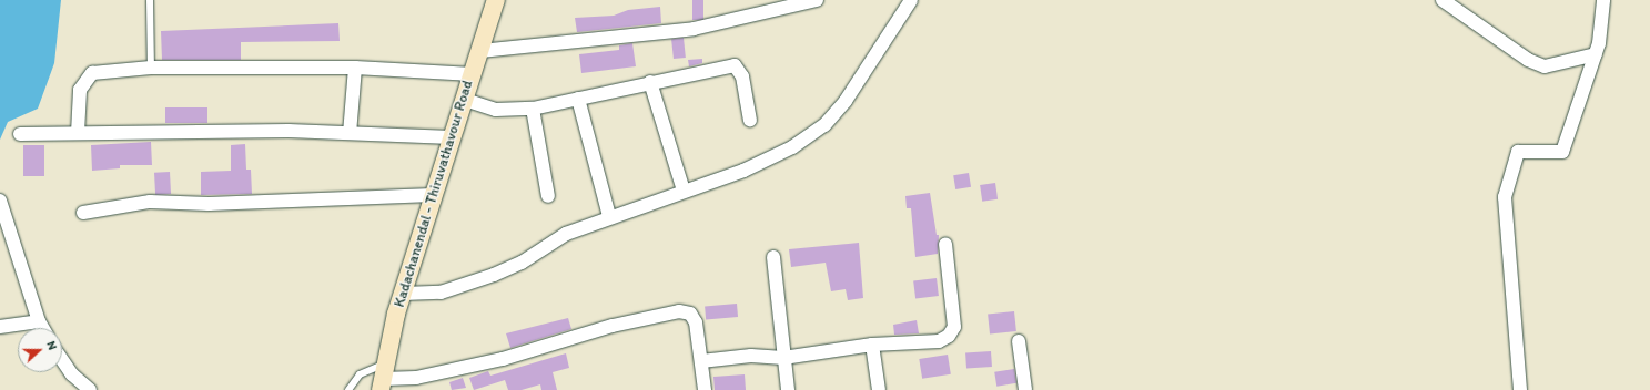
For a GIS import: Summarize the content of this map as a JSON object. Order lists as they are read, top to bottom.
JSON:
{
  "streets": {
    "main road": ["Kadachanendal - Thiruvathavour Road"]
  },
  "north": "right"
}
